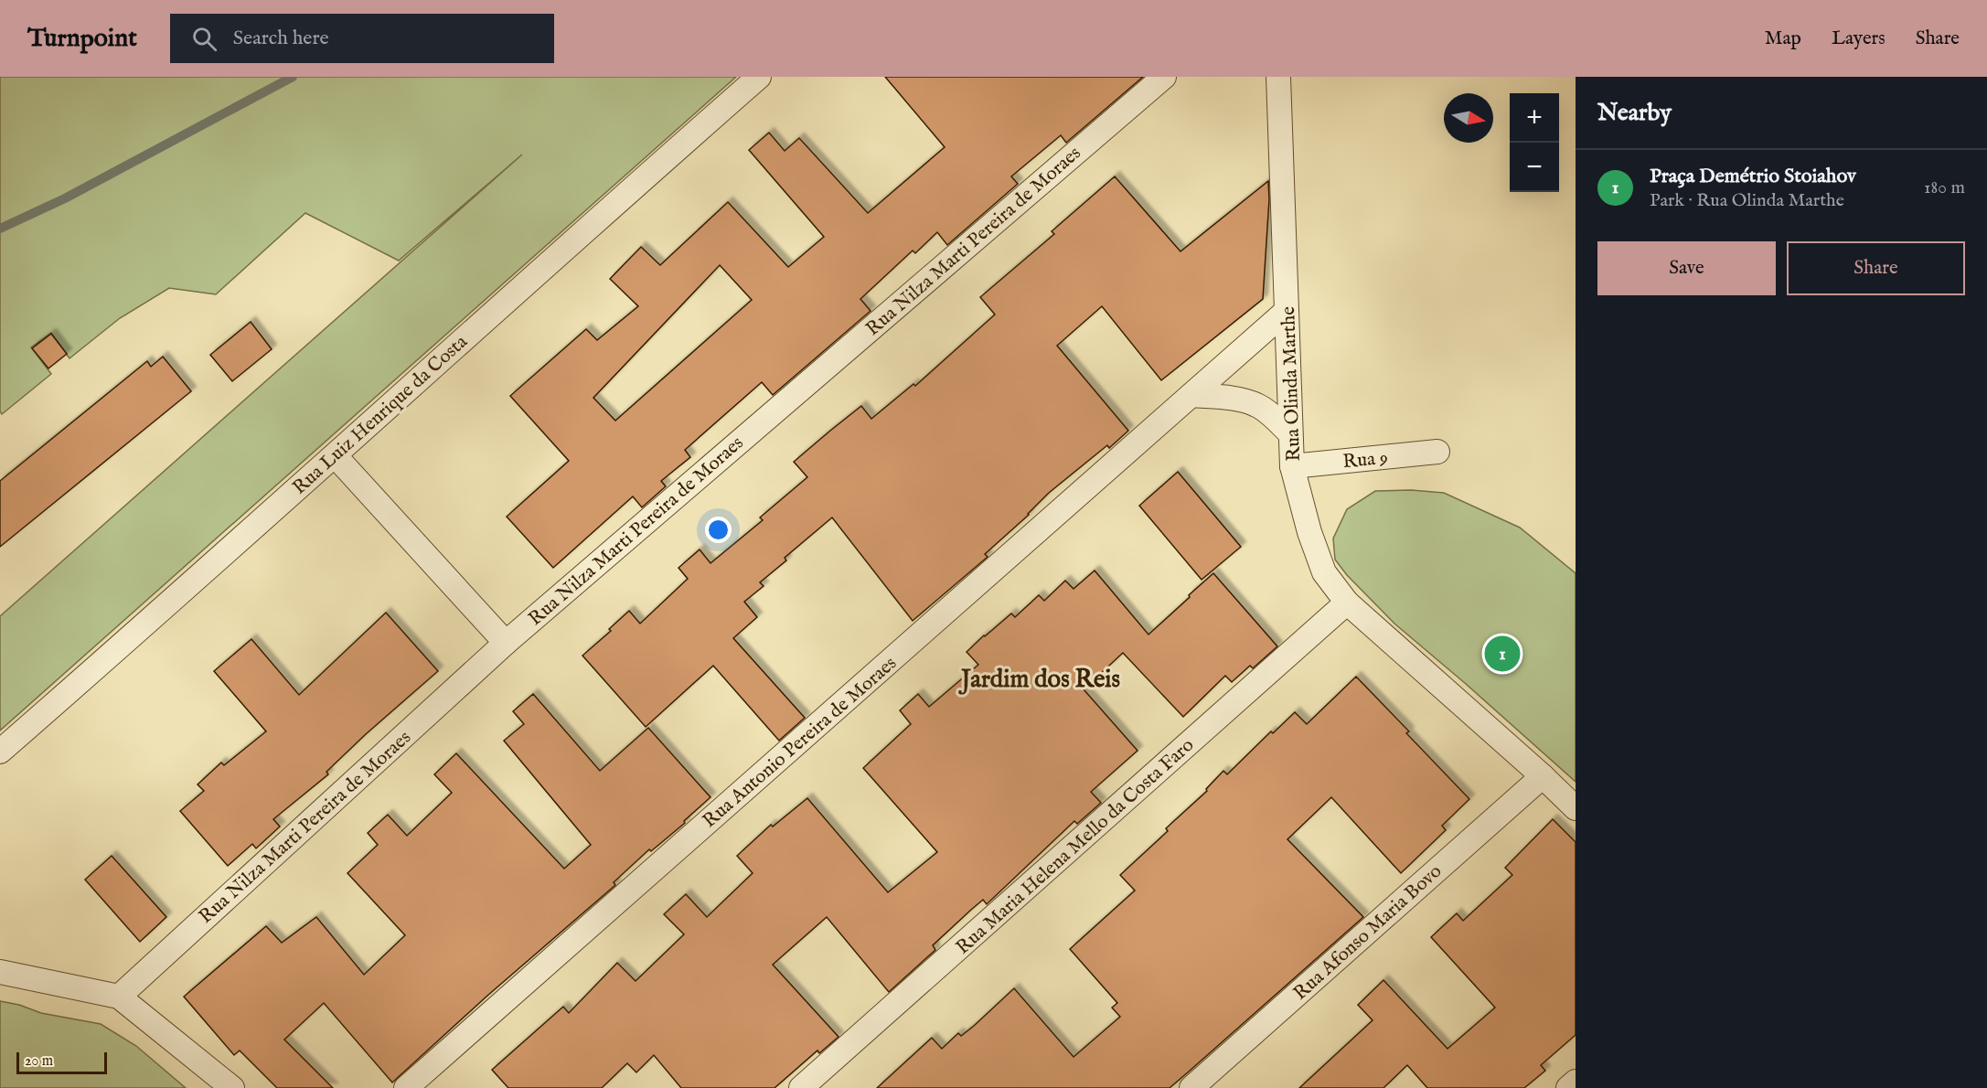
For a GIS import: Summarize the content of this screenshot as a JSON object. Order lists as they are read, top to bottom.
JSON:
{
  "streets": {
    "street": [
      "Rua Nilza Marti Pereira de Moraes",
      "Rua Olinda Marthe",
      "Rua Luiz Henrique da Costa",
      "Rua 9",
      "Rua Antonio Pereira de Moraes",
      "Rua Maria Helena Mello da Costa Faro",
      "Rua Afonso Maria Bovo"
    ]
  },
  "crossings": [
    ["Rua Olinda Marthe", "Rua 9"],
    ["Rua Olinda Marthe", "Rua Antonio Pereira de Moraes"],
    ["Rua Olinda Marthe", "Rua Maria Helena Mello da Costa Faro"],
    ["Rua Olinda Marthe", "Rua Afonso Maria Bovo"]
  ],
  "districts": ["Jardim dos Reis"],
  "scale_bar": "20 m",
  "north": "right",
  "page": {
    "header": "Turnpoint",
    "search": "Search here",
    "nav": ["Map", "Layers", "Share"],
    "heading": "Nearby",
    "map_buttons": ["+", "−"],
    "list": [
      {
        "mark": "1",
        "name": "Praça Demétrio Stoiahov",
        "note": "Park · Rua Olinda Marthe",
        "value": "180 m"
      }
    ],
    "buttons": ["Save", "Share"],
    "pins": "1",
    "scale": "20 m"
  }
}
